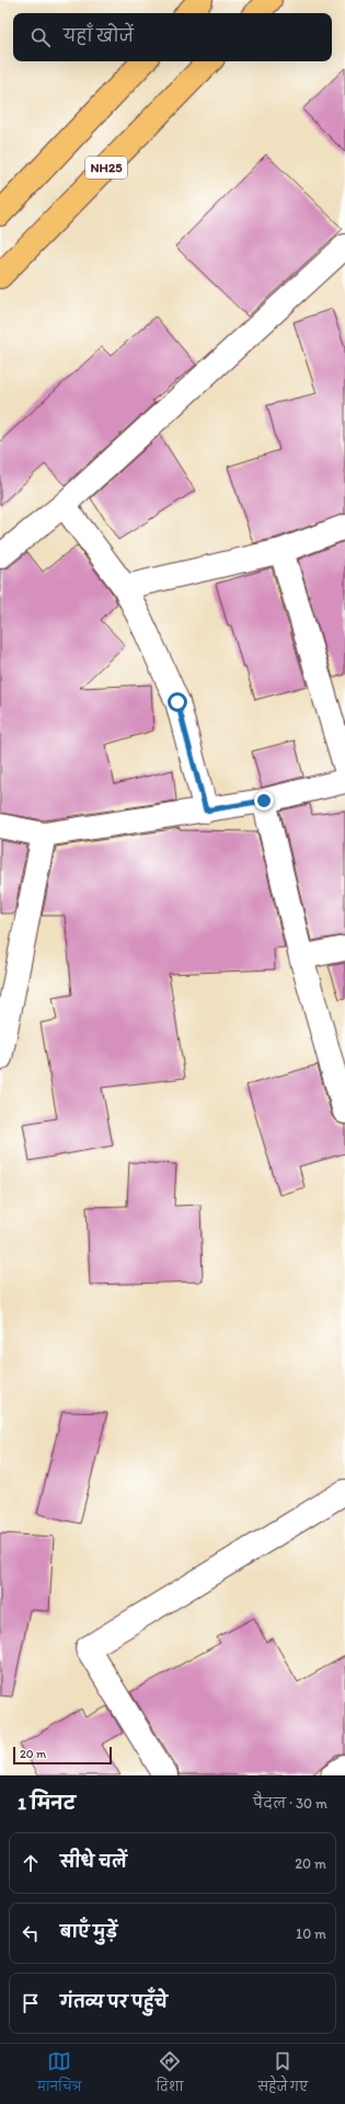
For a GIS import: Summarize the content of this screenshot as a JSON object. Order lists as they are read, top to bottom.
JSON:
{
  "streets": {
    "main road": ["NH25"]
  },
  "scale_bar": "20 m",
  "page": {
    "search": "यहाँ खोजें",
    "scale": "20 m",
    "heading": ["1 मिनट", "पैदल · 30 m"],
    "list": [
      ["सीधे चलें", "20 m"],
      ["बाएँ मुड़ें", "10 m"],
      "गंतव्य पर पहुँचे"
    ],
    "nav": ["मानचित्र", "दिशा", "सहेजे गए"]
  }
}
